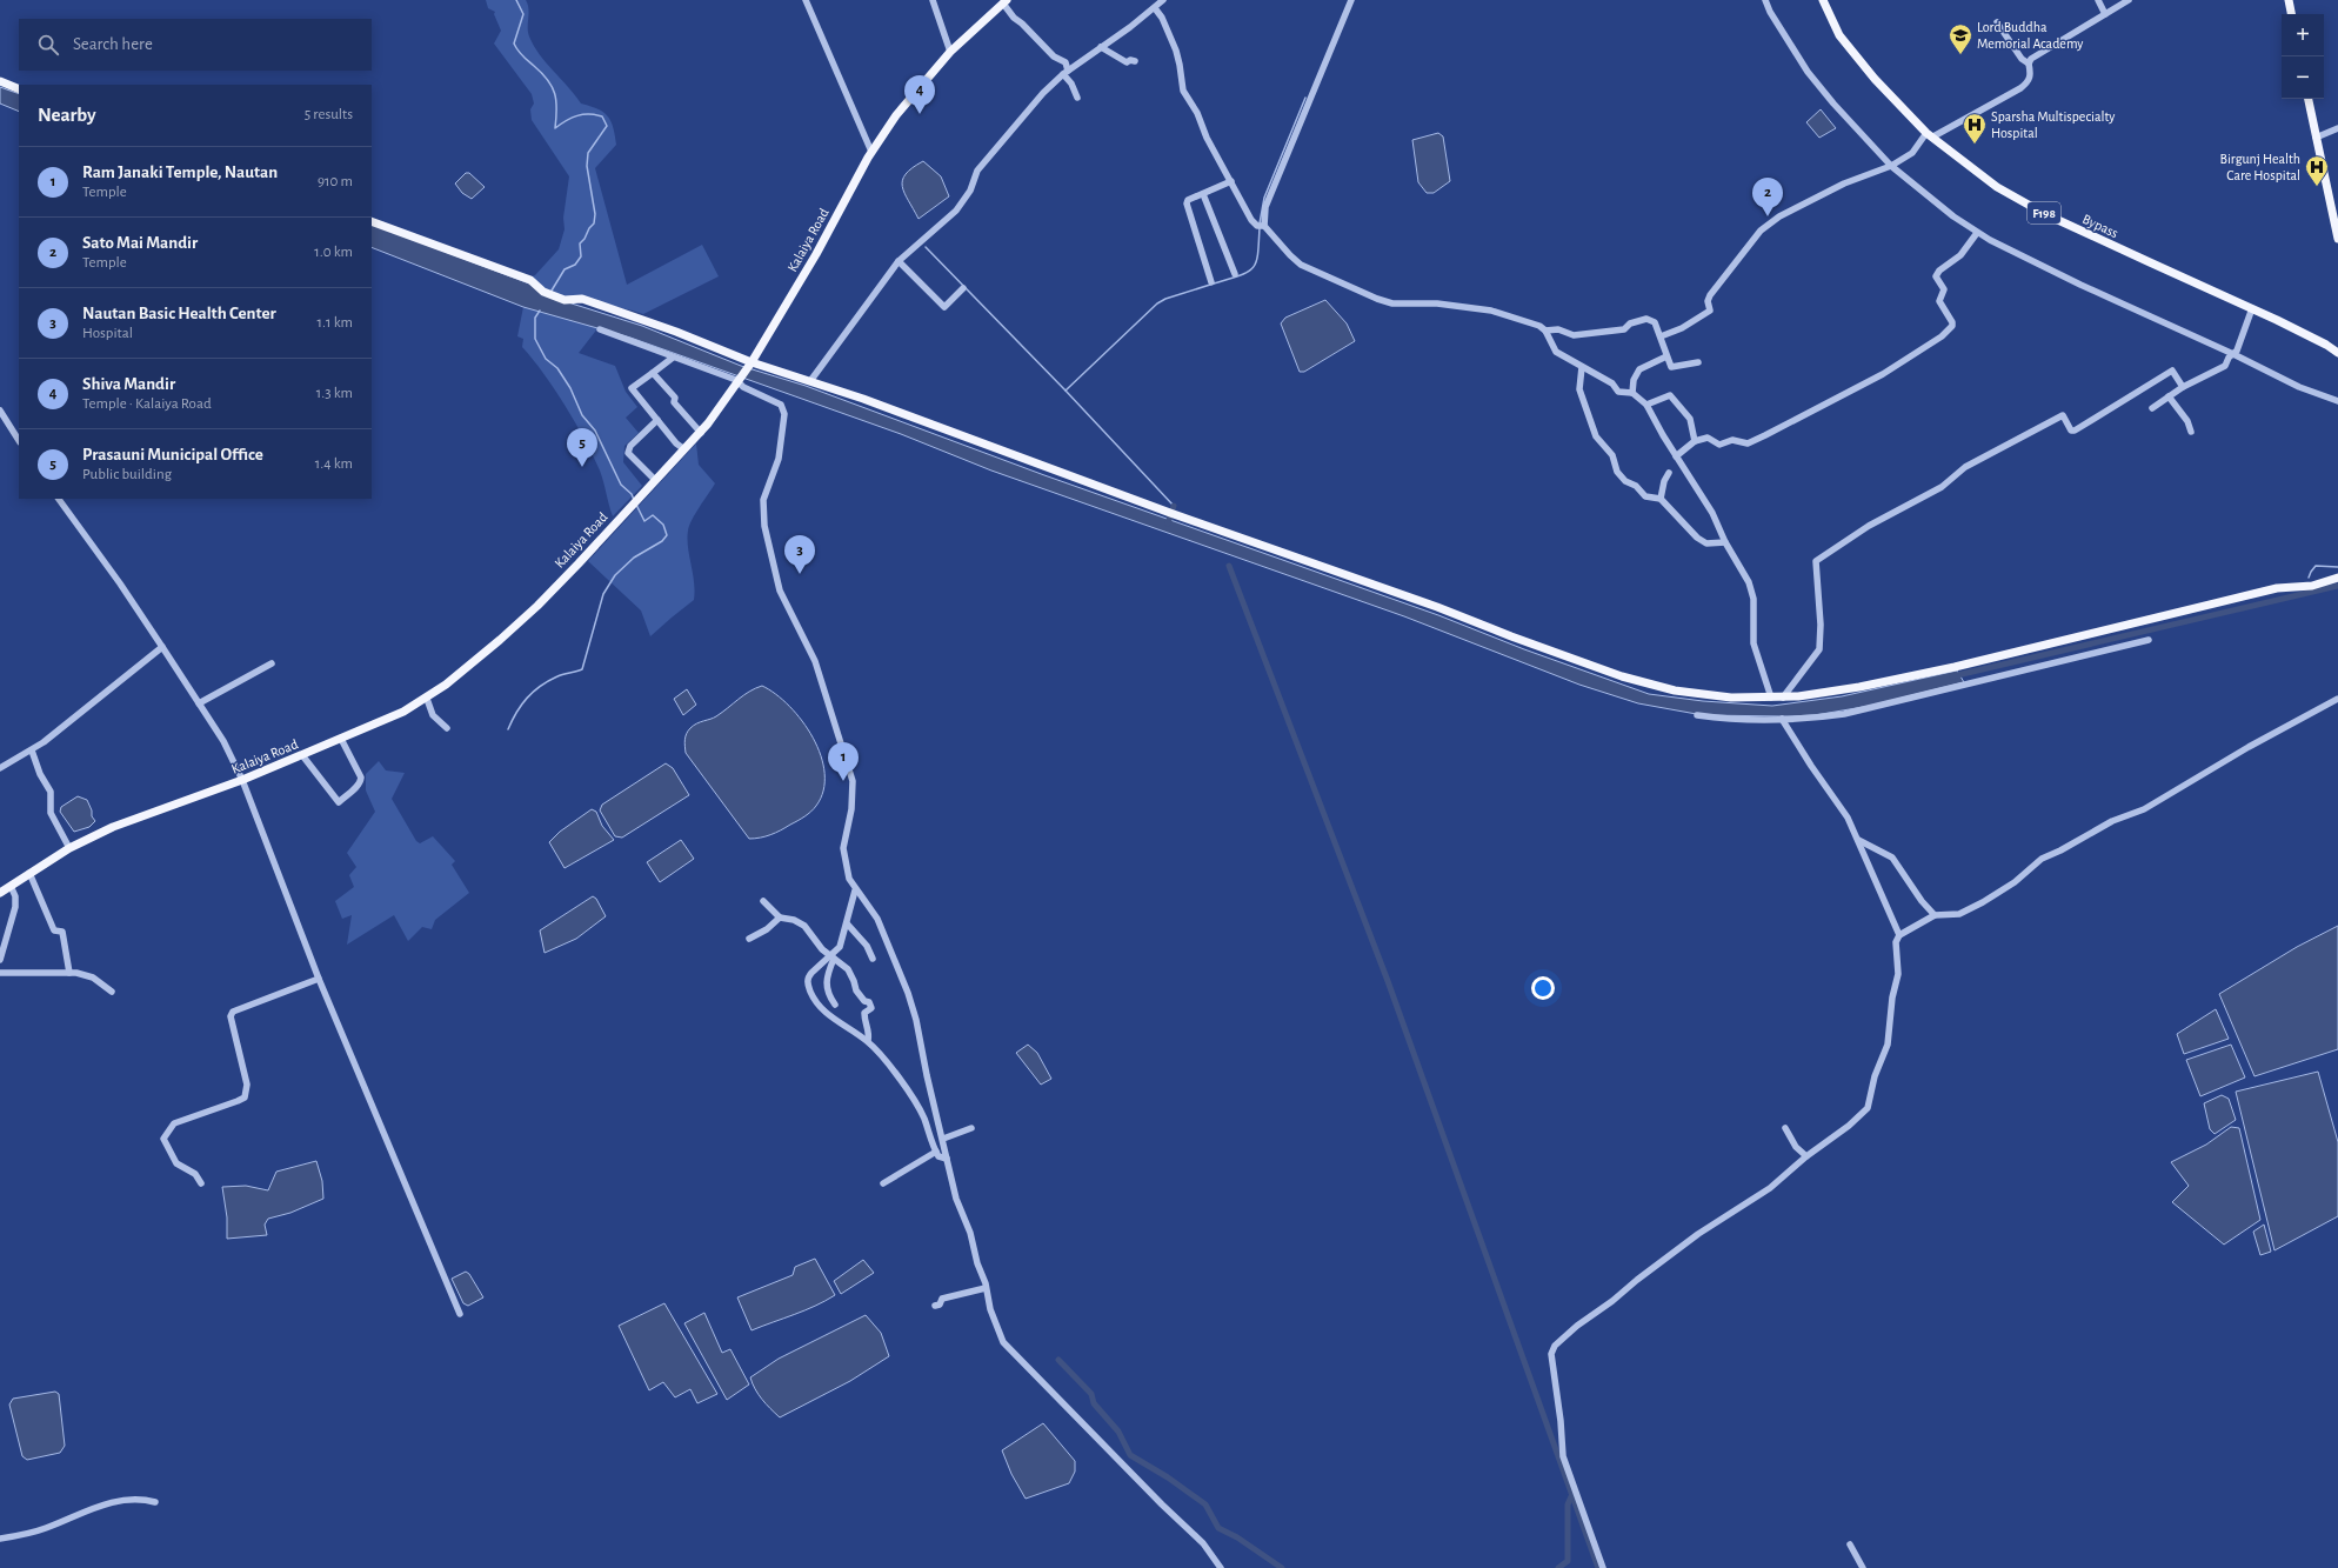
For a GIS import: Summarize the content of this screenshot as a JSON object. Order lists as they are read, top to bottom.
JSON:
{
  "streets": {
    "main road": ["F198", "Bypass", "Kalaiya Road"]
  },
  "places": {
    "school or university": ["Lord Buddha Memorial Academy"],
    "hospital": ["Sparsha Multispecialty Hospital", "Birgunj Health Care Hospital"]
  },
  "page": {
    "map_buttons": ["+", "−"],
    "search": "Search here",
    "pins": [
      "4",
      "2",
      "5",
      "3",
      "1"
    ],
    "heading": ["Nearby", "5 results"],
    "list": [
      {
        "mark": "1",
        "name": "Ram Janaki Temple, Nautan",
        "note": "Temple",
        "value": "910 m"
      },
      {
        "mark": "2",
        "name": "Sato Mai Mandir",
        "note": "Temple",
        "value": "1.0 km"
      },
      {
        "mark": "3",
        "name": "Nautan Basic Health Center",
        "note": "Hospital",
        "value": "1.1 km"
      },
      {
        "mark": "4",
        "name": "Shiva Mandir",
        "note": "Temple · Kalaiya Road",
        "value": "1.3 km"
      },
      {
        "mark": "5",
        "name": "Prasauni Municipal Office",
        "note": "Public building",
        "value": "1.4 km"
      }
    ]
  }
}
